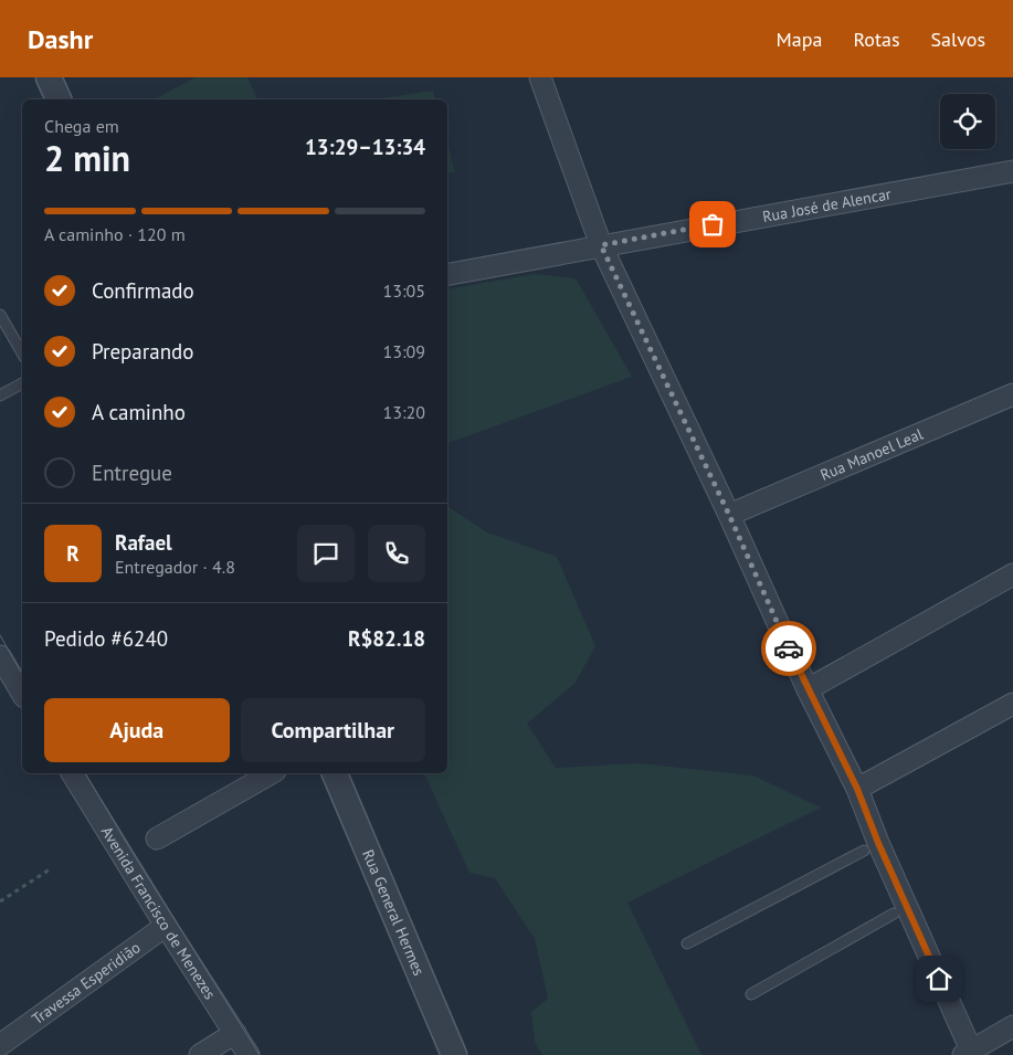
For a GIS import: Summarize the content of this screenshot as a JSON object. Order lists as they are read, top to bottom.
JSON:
{
  "streets": {
    "street": [
      "Rua José de Alencar",
      "Rua Manoel Leal",
      "Rua General Hermes",
      "Avenida Francisco de Menezes",
      "Travessa Esperidião"
    ]
  },
  "crossings": [
    ["Avenida Francisco de Menezes", "Travessa Esperidião"]
  ],
  "page": {
    "header": "Dashr",
    "nav": ["Mapa", "Rotas", "Salvos"],
    "heading": ["2 min", "Chega em", "13:29–13:34"],
    "panel": [
      "Rafael",
      "Entregador · 4.8",
      "Pedido #6240",
      "R$82.18"
    ],
    "bar": "A caminho · 120 m",
    "list": [
      ["Confirmado", "13:05"],
      ["Preparando", "13:09"],
      ["A caminho", "13:20"],
      "Entregue"
    ],
    "round": "R",
    "buttons": ["Ajuda", "Compartilhar"]
  }
}
